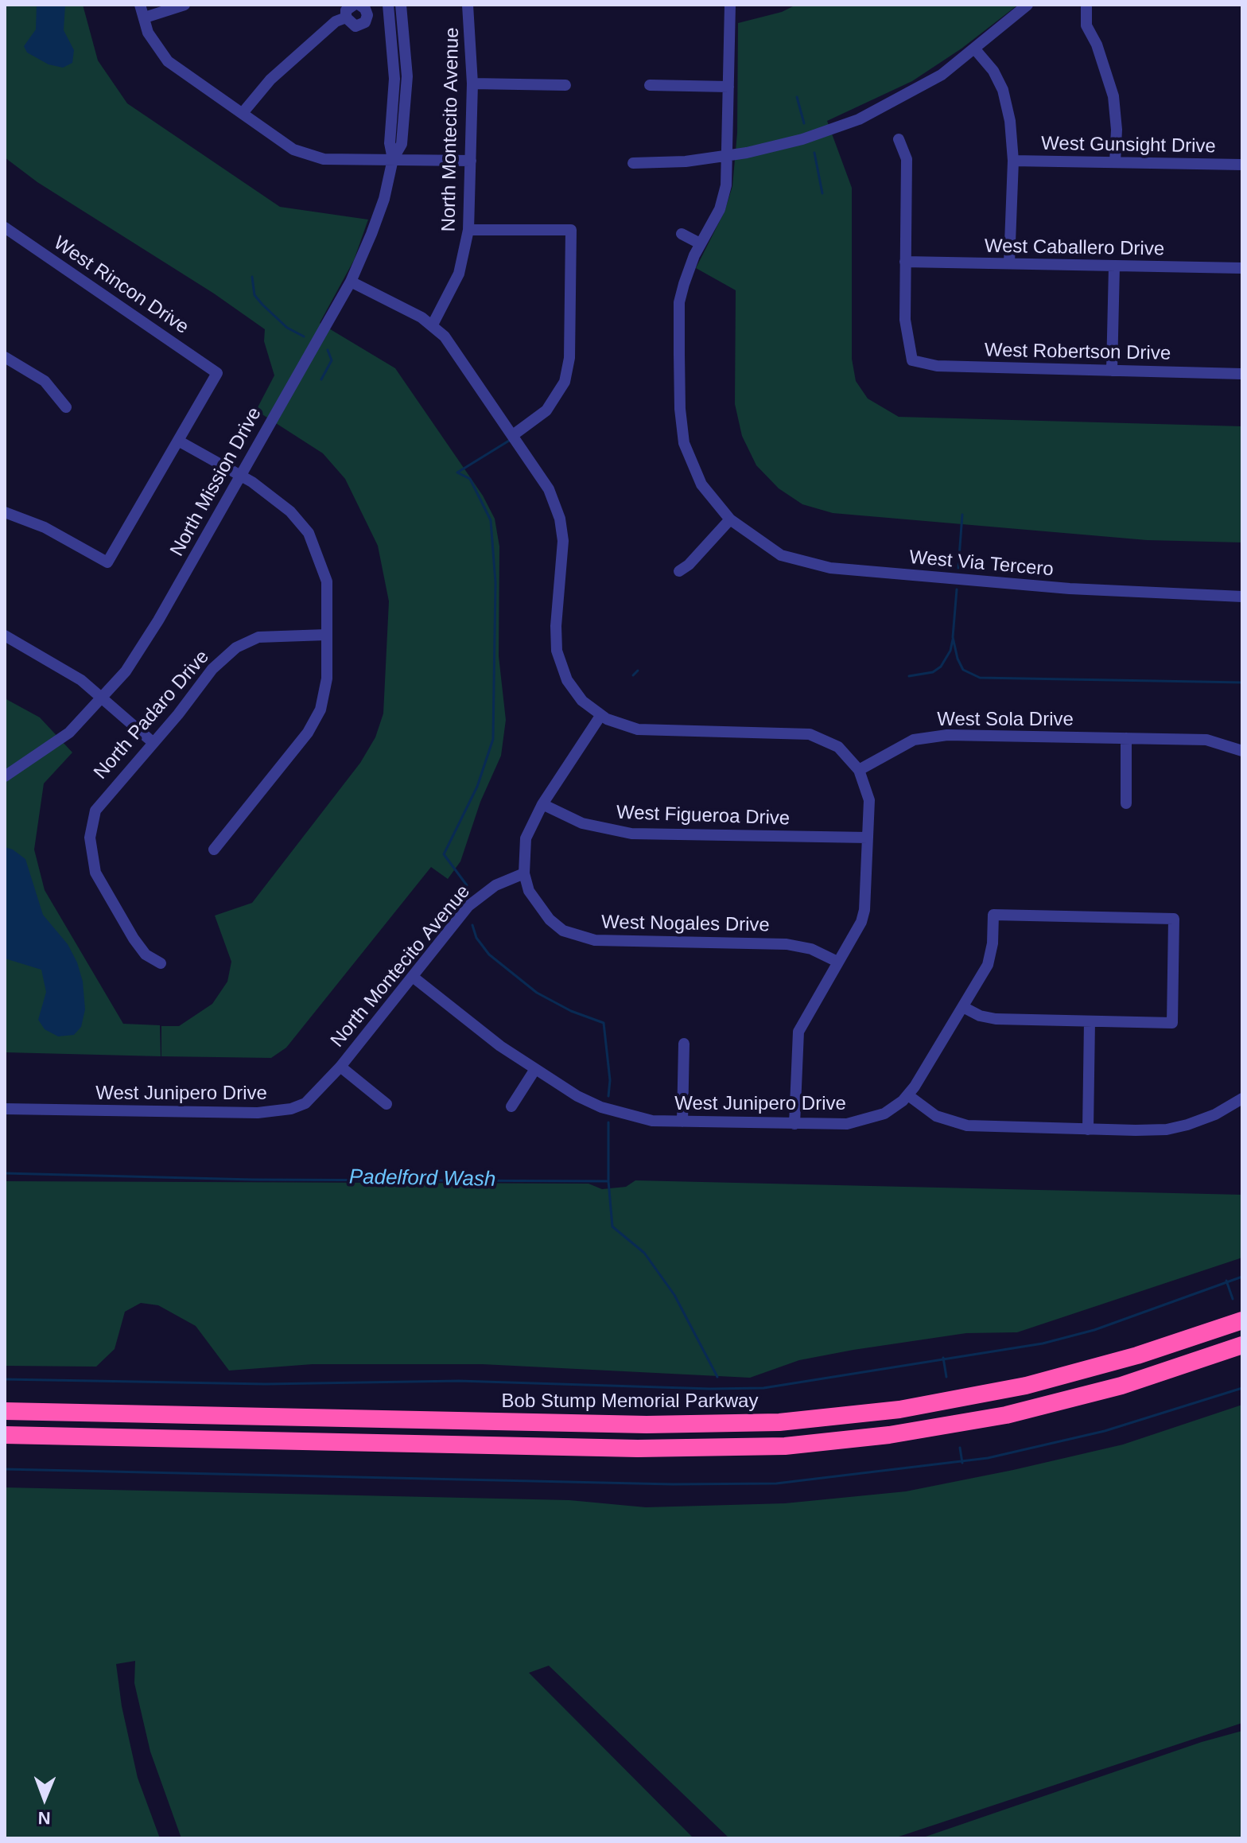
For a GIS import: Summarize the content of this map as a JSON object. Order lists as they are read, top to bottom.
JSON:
{
  "streets": {
    "highway": ["Bob Stump Memorial Parkway"],
    "street": [
      "North Montecito Avenue",
      "West Gunsight Drive",
      "West Caballero Drive",
      "West Rincon Drive",
      "West Robertson Drive",
      "North Mission Drive",
      "West Via Tercero",
      "North Padaro Drive",
      "West Sola Drive",
      "West Figueroa Drive",
      "West Nogales Drive",
      "West Junipero Drive"
    ]
  },
  "crossings": [
    ["North Montecito Avenue", "West Nogales Drive"],
    ["North Montecito Avenue", "West Junipero Drive"],
    ["West Caballero Drive", "West Robertson Drive"]
  ],
  "water": ["Padelford Wash"],
  "north": "bottom"
}
